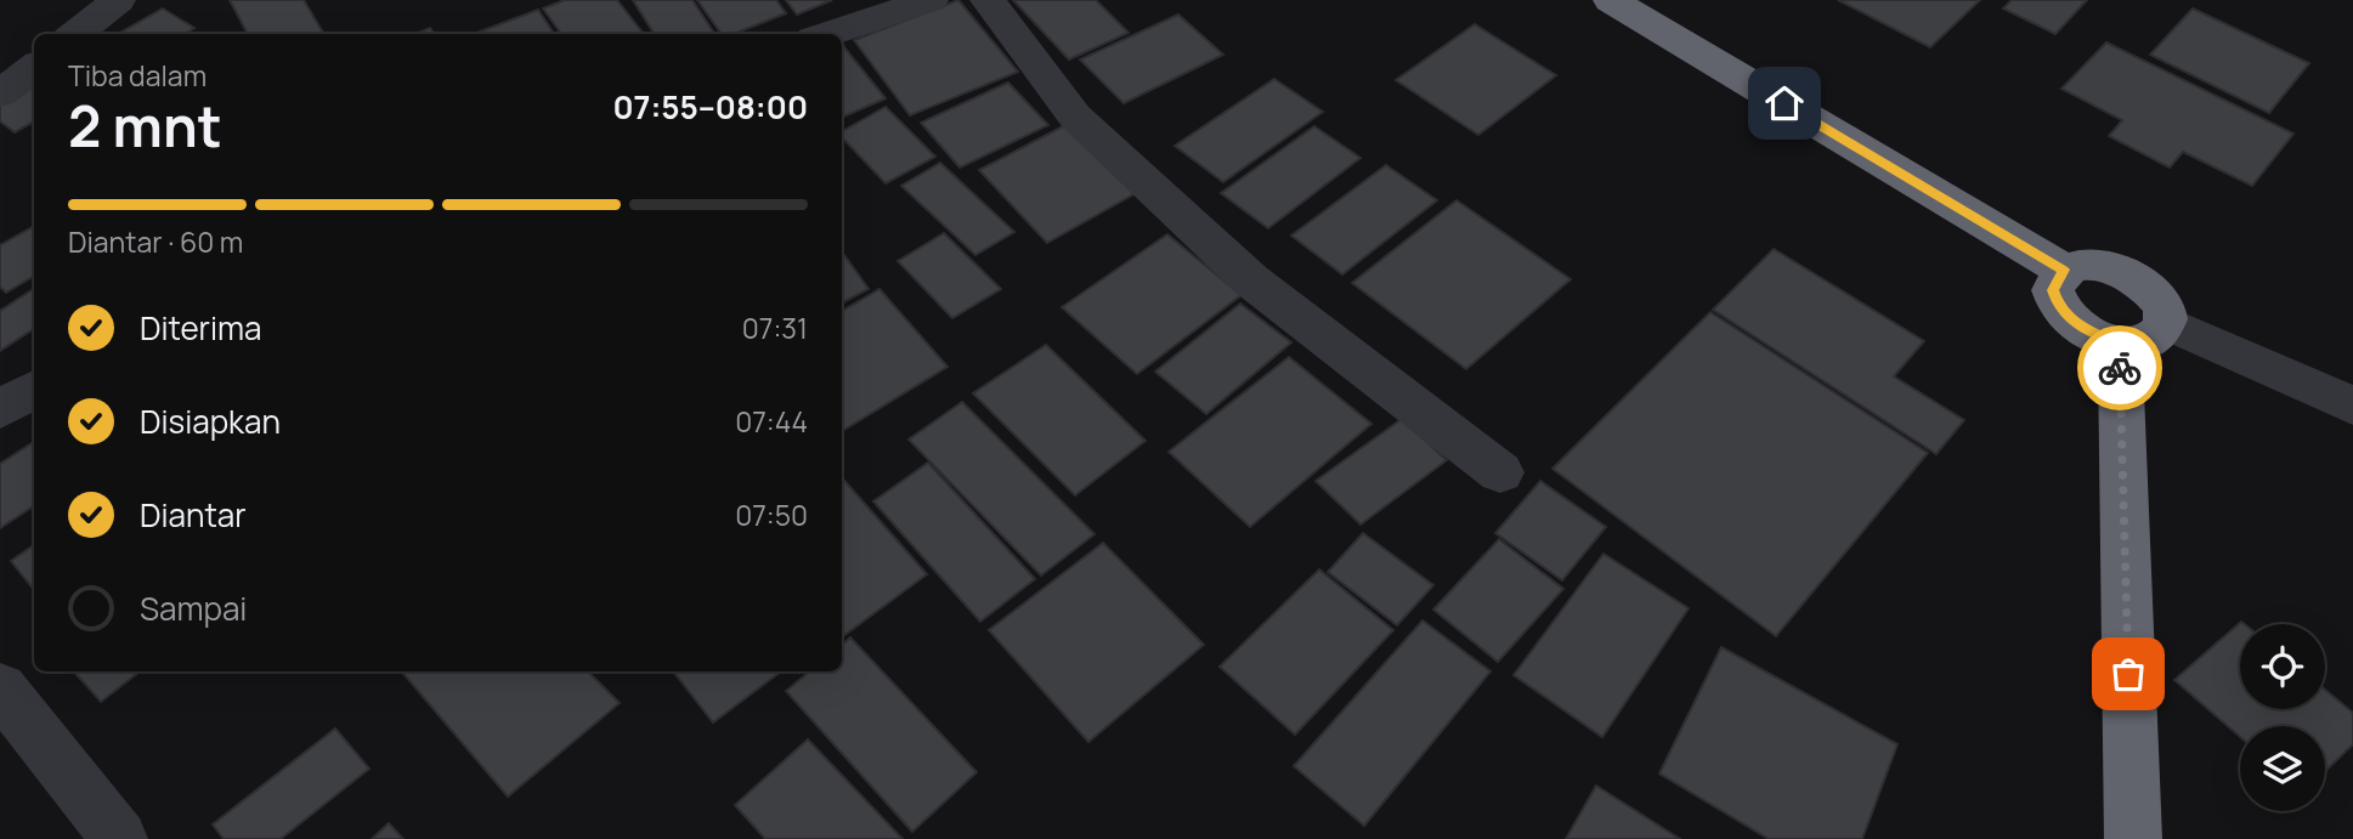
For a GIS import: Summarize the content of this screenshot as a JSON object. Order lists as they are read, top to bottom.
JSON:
{
  "page": {
    "heading": ["2 mnt", "Tiba dalam", "07:55–08:00"],
    "bar": "Diantar · 60 m",
    "list": [
      ["Diterima", "07:31"],
      ["Disiapkan", "07:44"],
      ["Diantar", "07:50"],
      "Sampai"
    ]
  }
}
